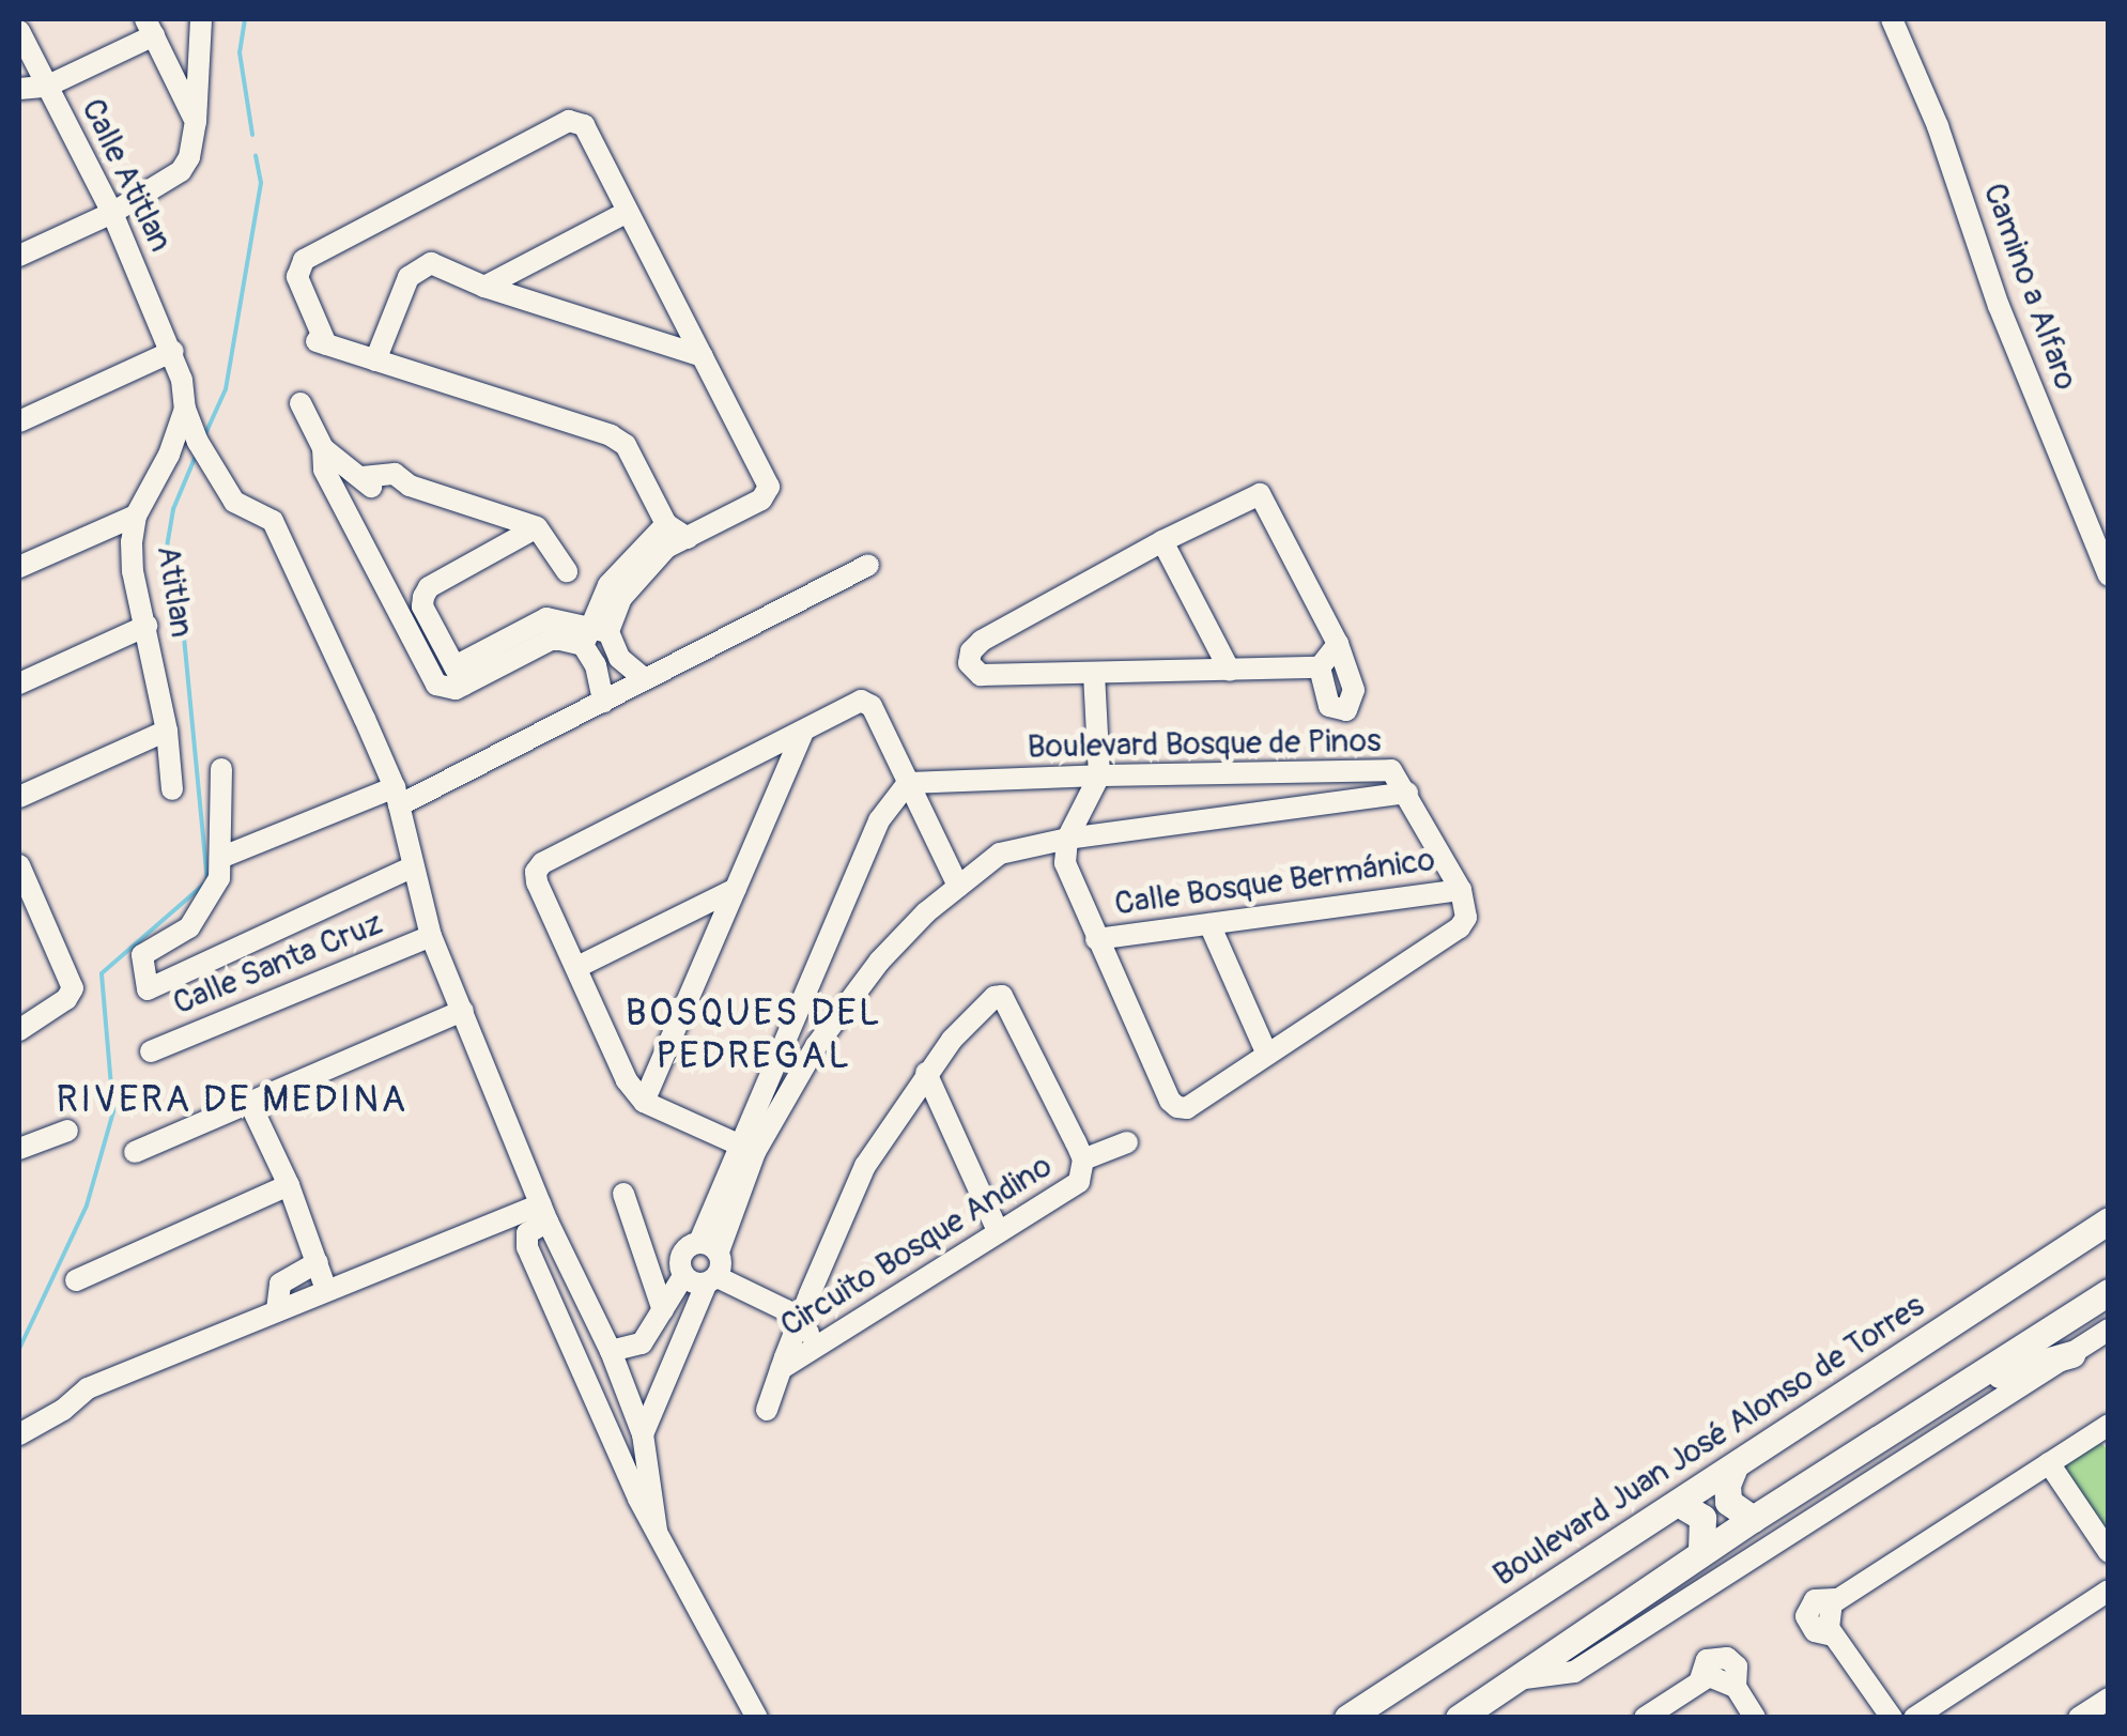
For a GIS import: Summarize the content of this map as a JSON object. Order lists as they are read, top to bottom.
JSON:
{
  "streets": {
    "main road": ["Boulevard Juan José Alonso de Torres"],
    "street": [
      "Calle Atitlan",
      "Camino a Alfaro",
      "Atitlan",
      "Boulevard Bosque de Pinos",
      "Calle Bosque Bermánico",
      "Calle Santa Cruz",
      "Circuito Bosque Andino"
    ]
  },
  "crossings": [
    ["Boulevard Bosque de Pinos", "Circuito Bosque Andino"]
  ],
  "districts": ["BOSQUES DEL PEDREGAL", "RIVERA DE MEDINA"]
}
